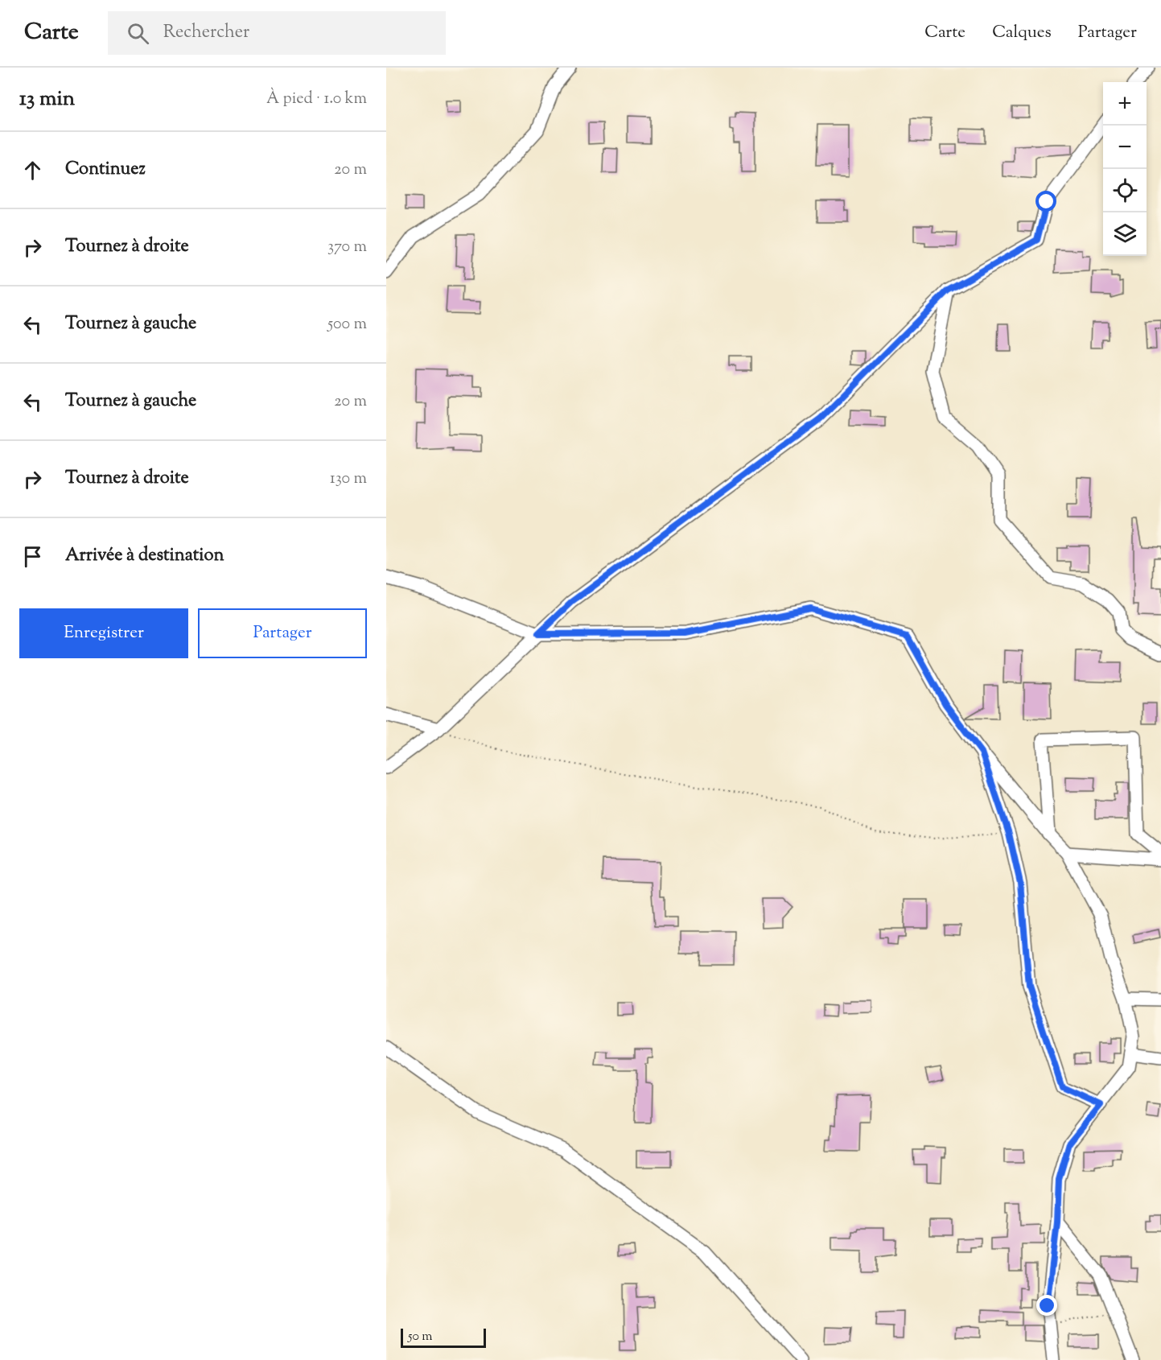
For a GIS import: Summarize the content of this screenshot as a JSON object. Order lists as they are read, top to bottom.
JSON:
{
  "scale_bar": "50 m",
  "page": {
    "header": "Carte",
    "search": "Rechercher",
    "nav": ["Carte", "Calques", "Partager"],
    "heading": ["13 min", "À pied · 1.0 km"],
    "map_buttons": ["+", "−"],
    "list": [
      ["Continuez", "20 m"],
      ["Tournez à droite", "370 m"],
      ["Tournez à gauche", "500 m"],
      ["Tournez à gauche", "20 m"],
      ["Tournez à droite", "130 m"],
      "Arrivée à destination"
    ],
    "buttons": ["Enregistrer", "Partager"],
    "scale": "50 m"
  }
}
